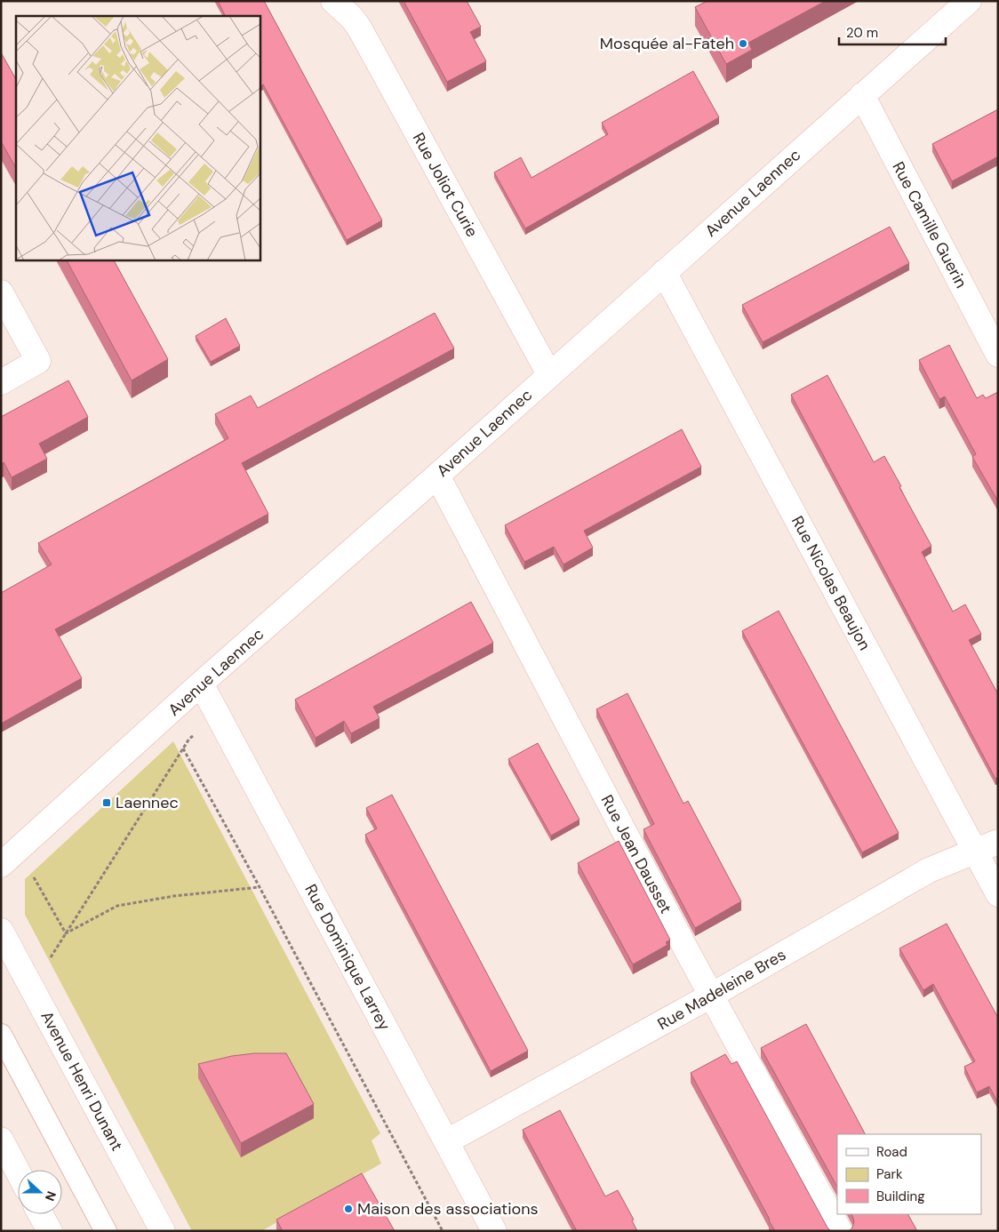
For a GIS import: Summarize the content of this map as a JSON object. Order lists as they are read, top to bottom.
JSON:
{
  "streets": {
    "street": [
      "Rue Joliot Curie",
      "Avenue Laennec",
      "Rue Camille Guerin",
      "Rue Nicolas Beaujon",
      "Rue Jean Dausset",
      "Rue Dominique Larrey",
      "Rue Madeleine Bres",
      "Avenue Henri Dunant"
    ]
  },
  "crossings": [
    ["Rue Joliot Curie", "Avenue Laennec"],
    ["Avenue Laennec", "Rue Camille Guerin"],
    ["Avenue Laennec", "Rue Nicolas Beaujon"],
    ["Avenue Laennec", "Rue Jean Dausset"],
    ["Avenue Laennec", "Rue Dominique Larrey"],
    ["Rue Nicolas Beaujon", "Rue Madeleine Bres"],
    ["Rue Jean Dausset", "Rue Madeleine Bres"],
    ["Rue Dominique Larrey", "Rue Madeleine Bres"]
  ],
  "places": {
    "other": ["Mosquée al-Fateh", "Maison des associations"],
    "transit": ["Laennec"]
  },
  "legend": ["Road", "Park", "Building"],
  "scale_bar": "20 m",
  "north": "right"
}
